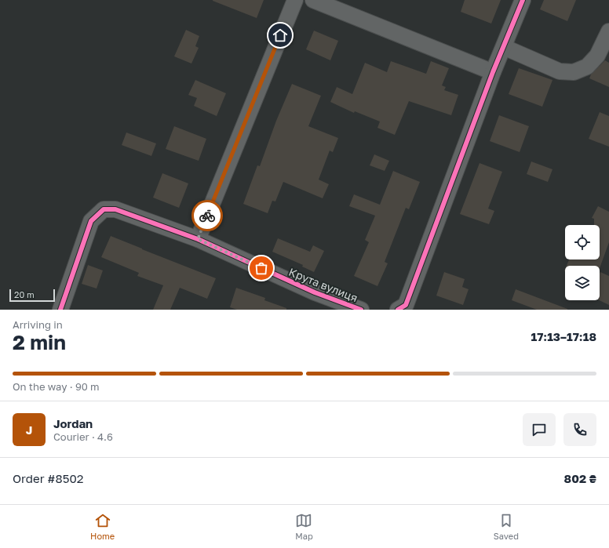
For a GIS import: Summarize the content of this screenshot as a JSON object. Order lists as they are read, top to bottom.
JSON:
{
  "streets": {
    "street": ["Крута вулиця"]
  },
  "scale_bar": "20 m",
  "page": {
    "scale": "20 m",
    "heading": ["2 min", "Arriving in", "17:13–17:18"],
    "panel": [
      "Jordan",
      "Courier · 4.6",
      "Order #8502",
      "802 ₴"
    ],
    "bar": "On the way · 90 m",
    "round": "J",
    "tabs": ["Home", "Map", "Saved"]
  }
}
